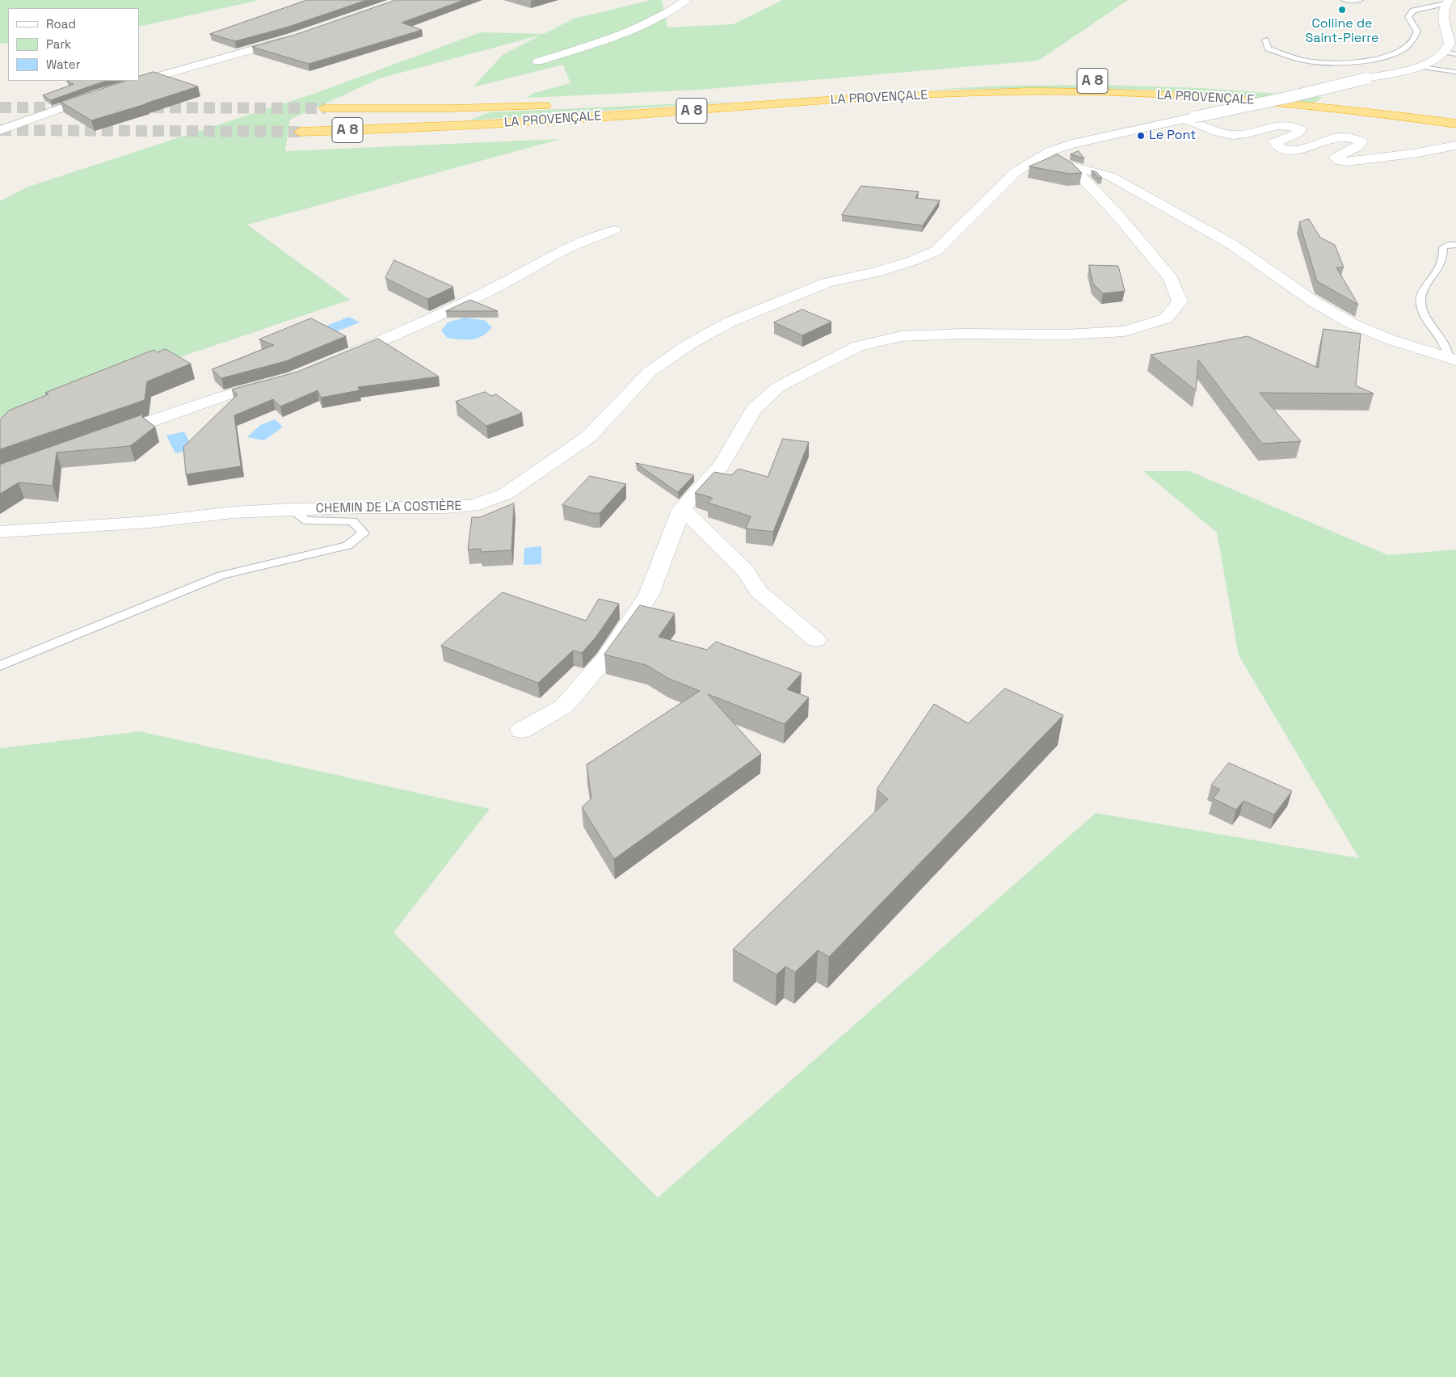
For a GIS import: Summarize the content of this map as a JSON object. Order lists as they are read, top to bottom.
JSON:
{
  "streets": {
    "highway": ["A 8", "LA PROVENÇALE"],
    "street": ["CHEMIN DE LA COSTIÈRE"]
  },
  "places": ["Colline de Saint-Pierre", "Le Pont"],
  "legend": ["Road", "Park", "Water"]
}
